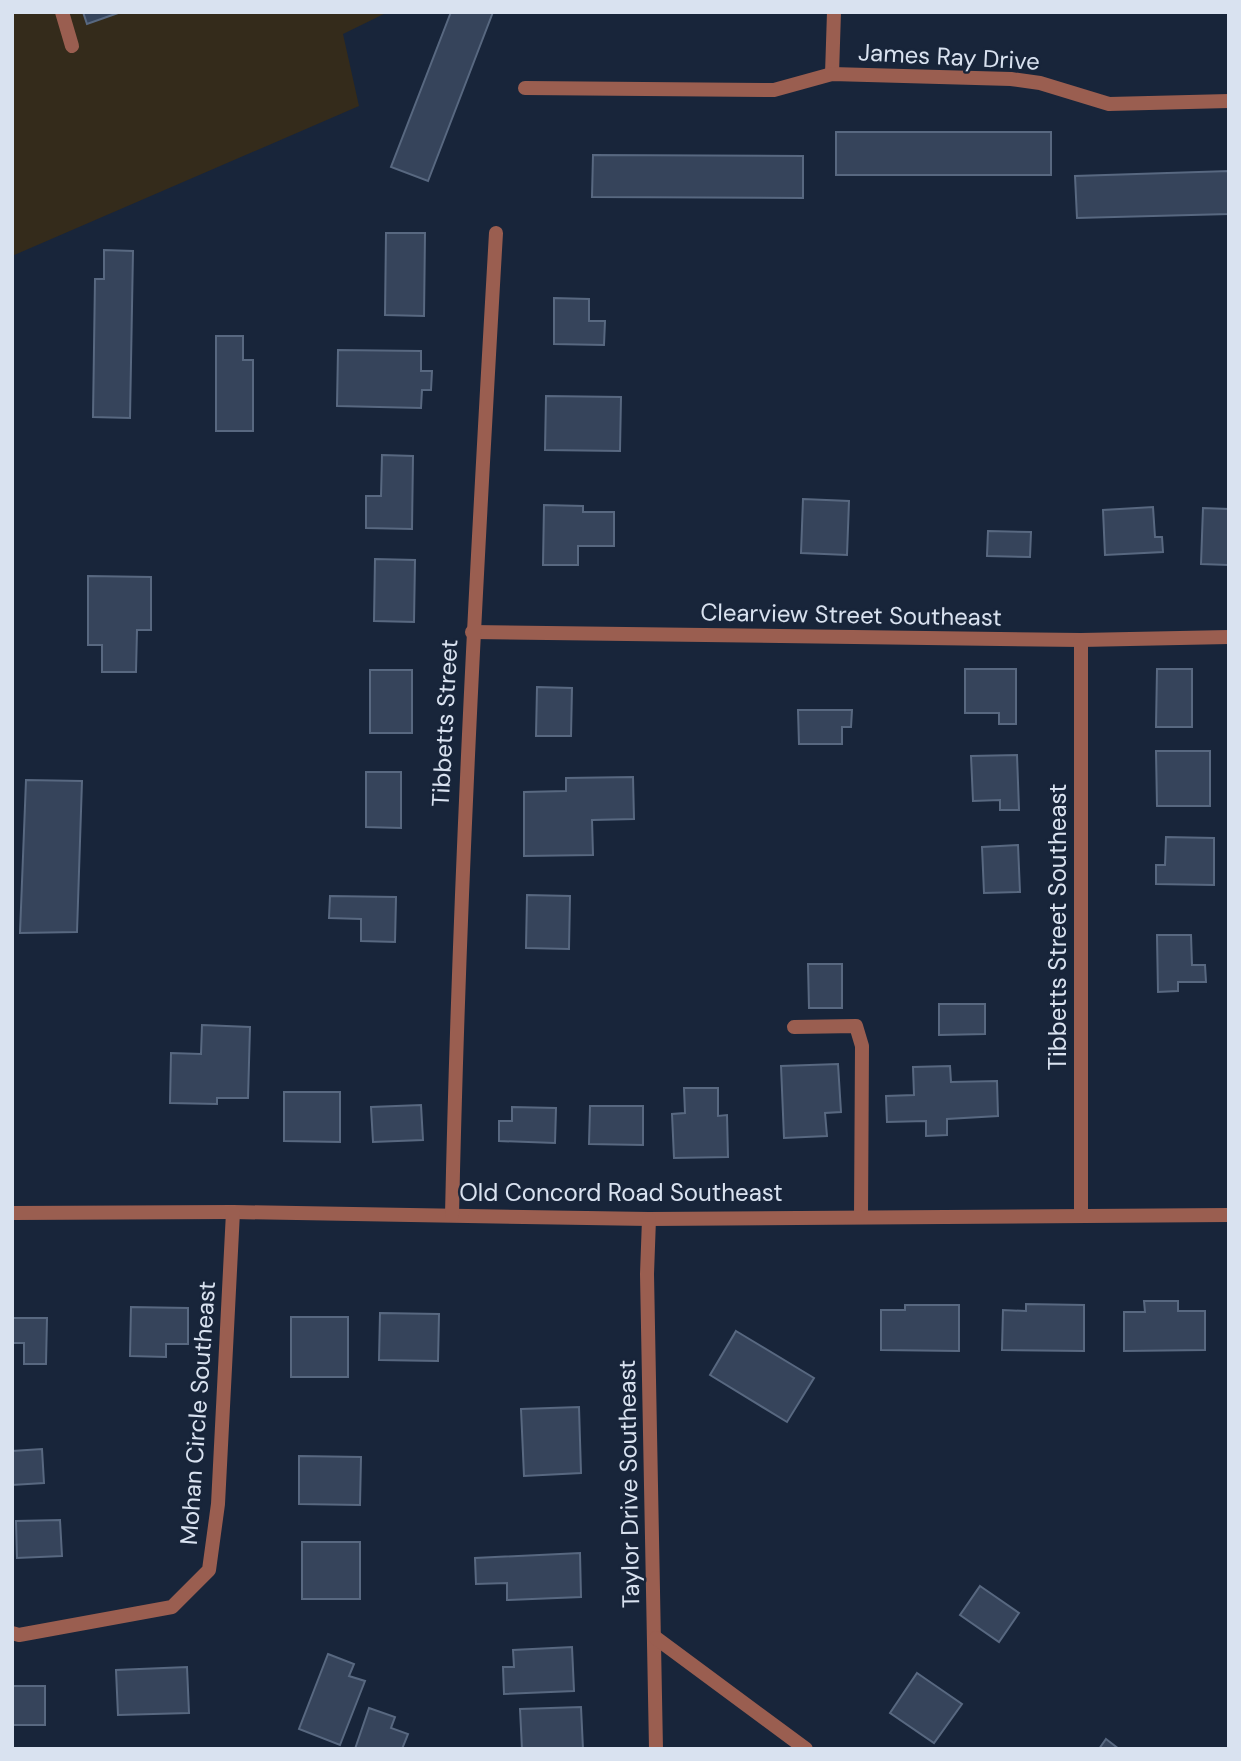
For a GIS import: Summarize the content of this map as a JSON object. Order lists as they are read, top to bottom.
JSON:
{
  "streets": {
    "street": [
      "James Ray Drive",
      "Clearview Street Southeast",
      "Tibbetts Street",
      "Tibbetts Street Southeast",
      "Old Concord Road Southeast",
      "Mohan Circle Southeast",
      "Taylor Drive Southeast"
    ]
  },
  "crossings": [
    ["Clearview Street Southeast", "Tibbetts Street"],
    ["Clearview Street Southeast", "Tibbetts Street Southeast"],
    ["Tibbetts Street", "Old Concord Road Southeast"],
    ["Tibbetts Street Southeast", "Old Concord Road Southeast"],
    ["Old Concord Road Southeast", "Mohan Circle Southeast"],
    ["Old Concord Road Southeast", "Taylor Drive Southeast"]
  ]
}
